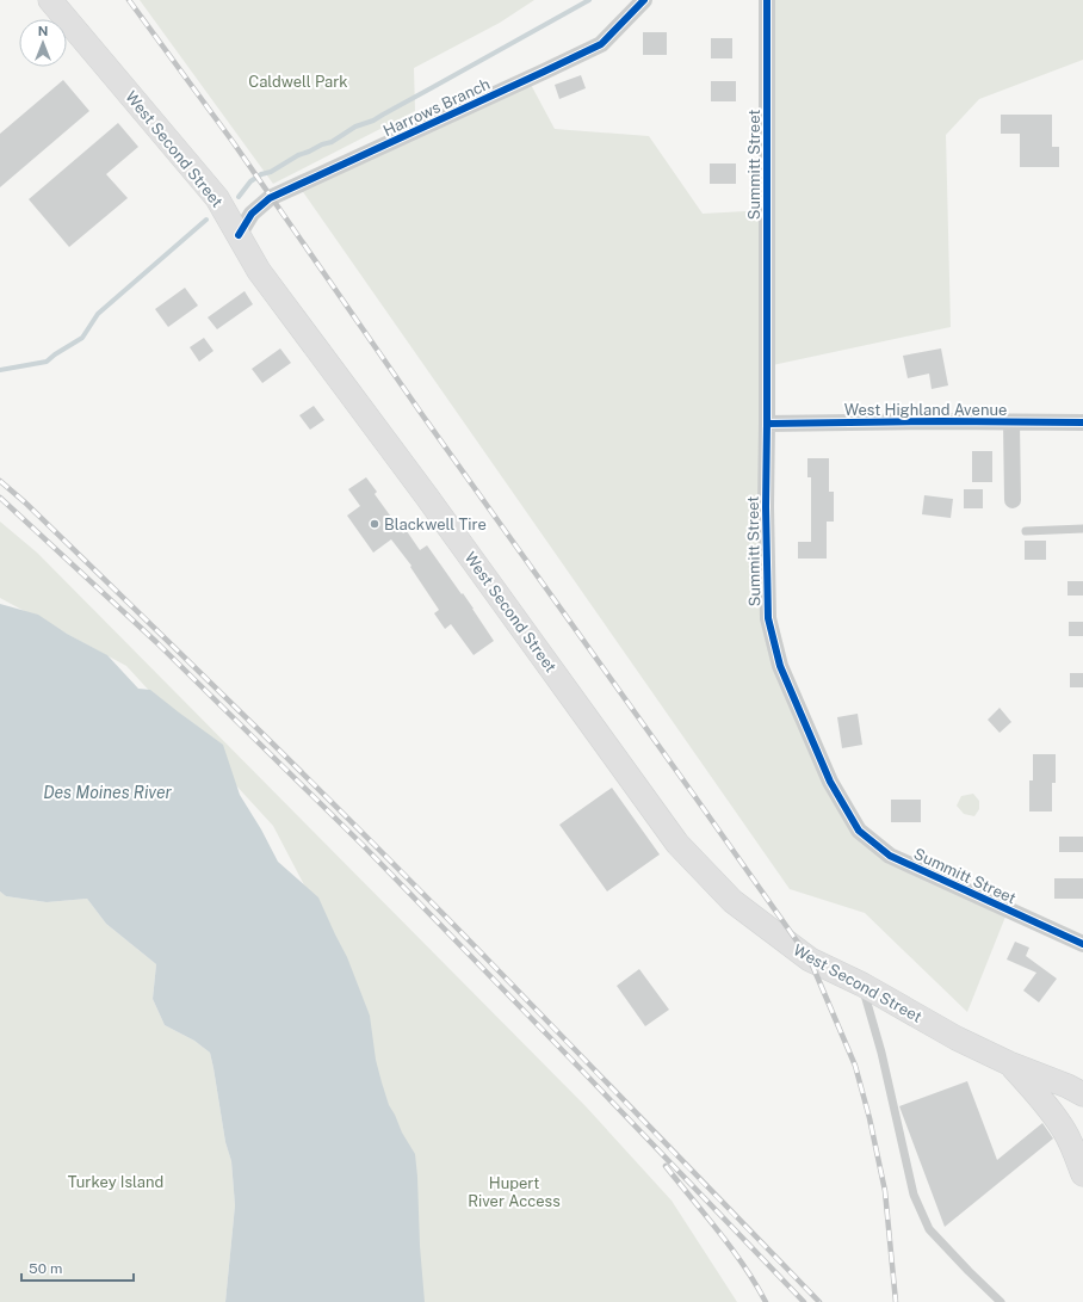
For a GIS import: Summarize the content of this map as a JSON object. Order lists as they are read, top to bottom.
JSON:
{
  "streets": {
    "main road": ["West Second Street"],
    "street": ["Harrows Branch", "Summitt Street", "West Highland Avenue"]
  },
  "crossings": [
    ["Harrows Branch", "West Second Street"],
    ["Summitt Street", "West Highland Avenue"]
  ],
  "water": ["Des Moines River"],
  "parks": ["Caldwell Park", "Turkey Island", "Hupert River Access"],
  "places": ["Blackwell Tire"],
  "scale_bar": "50 m",
  "north": "top"
}
